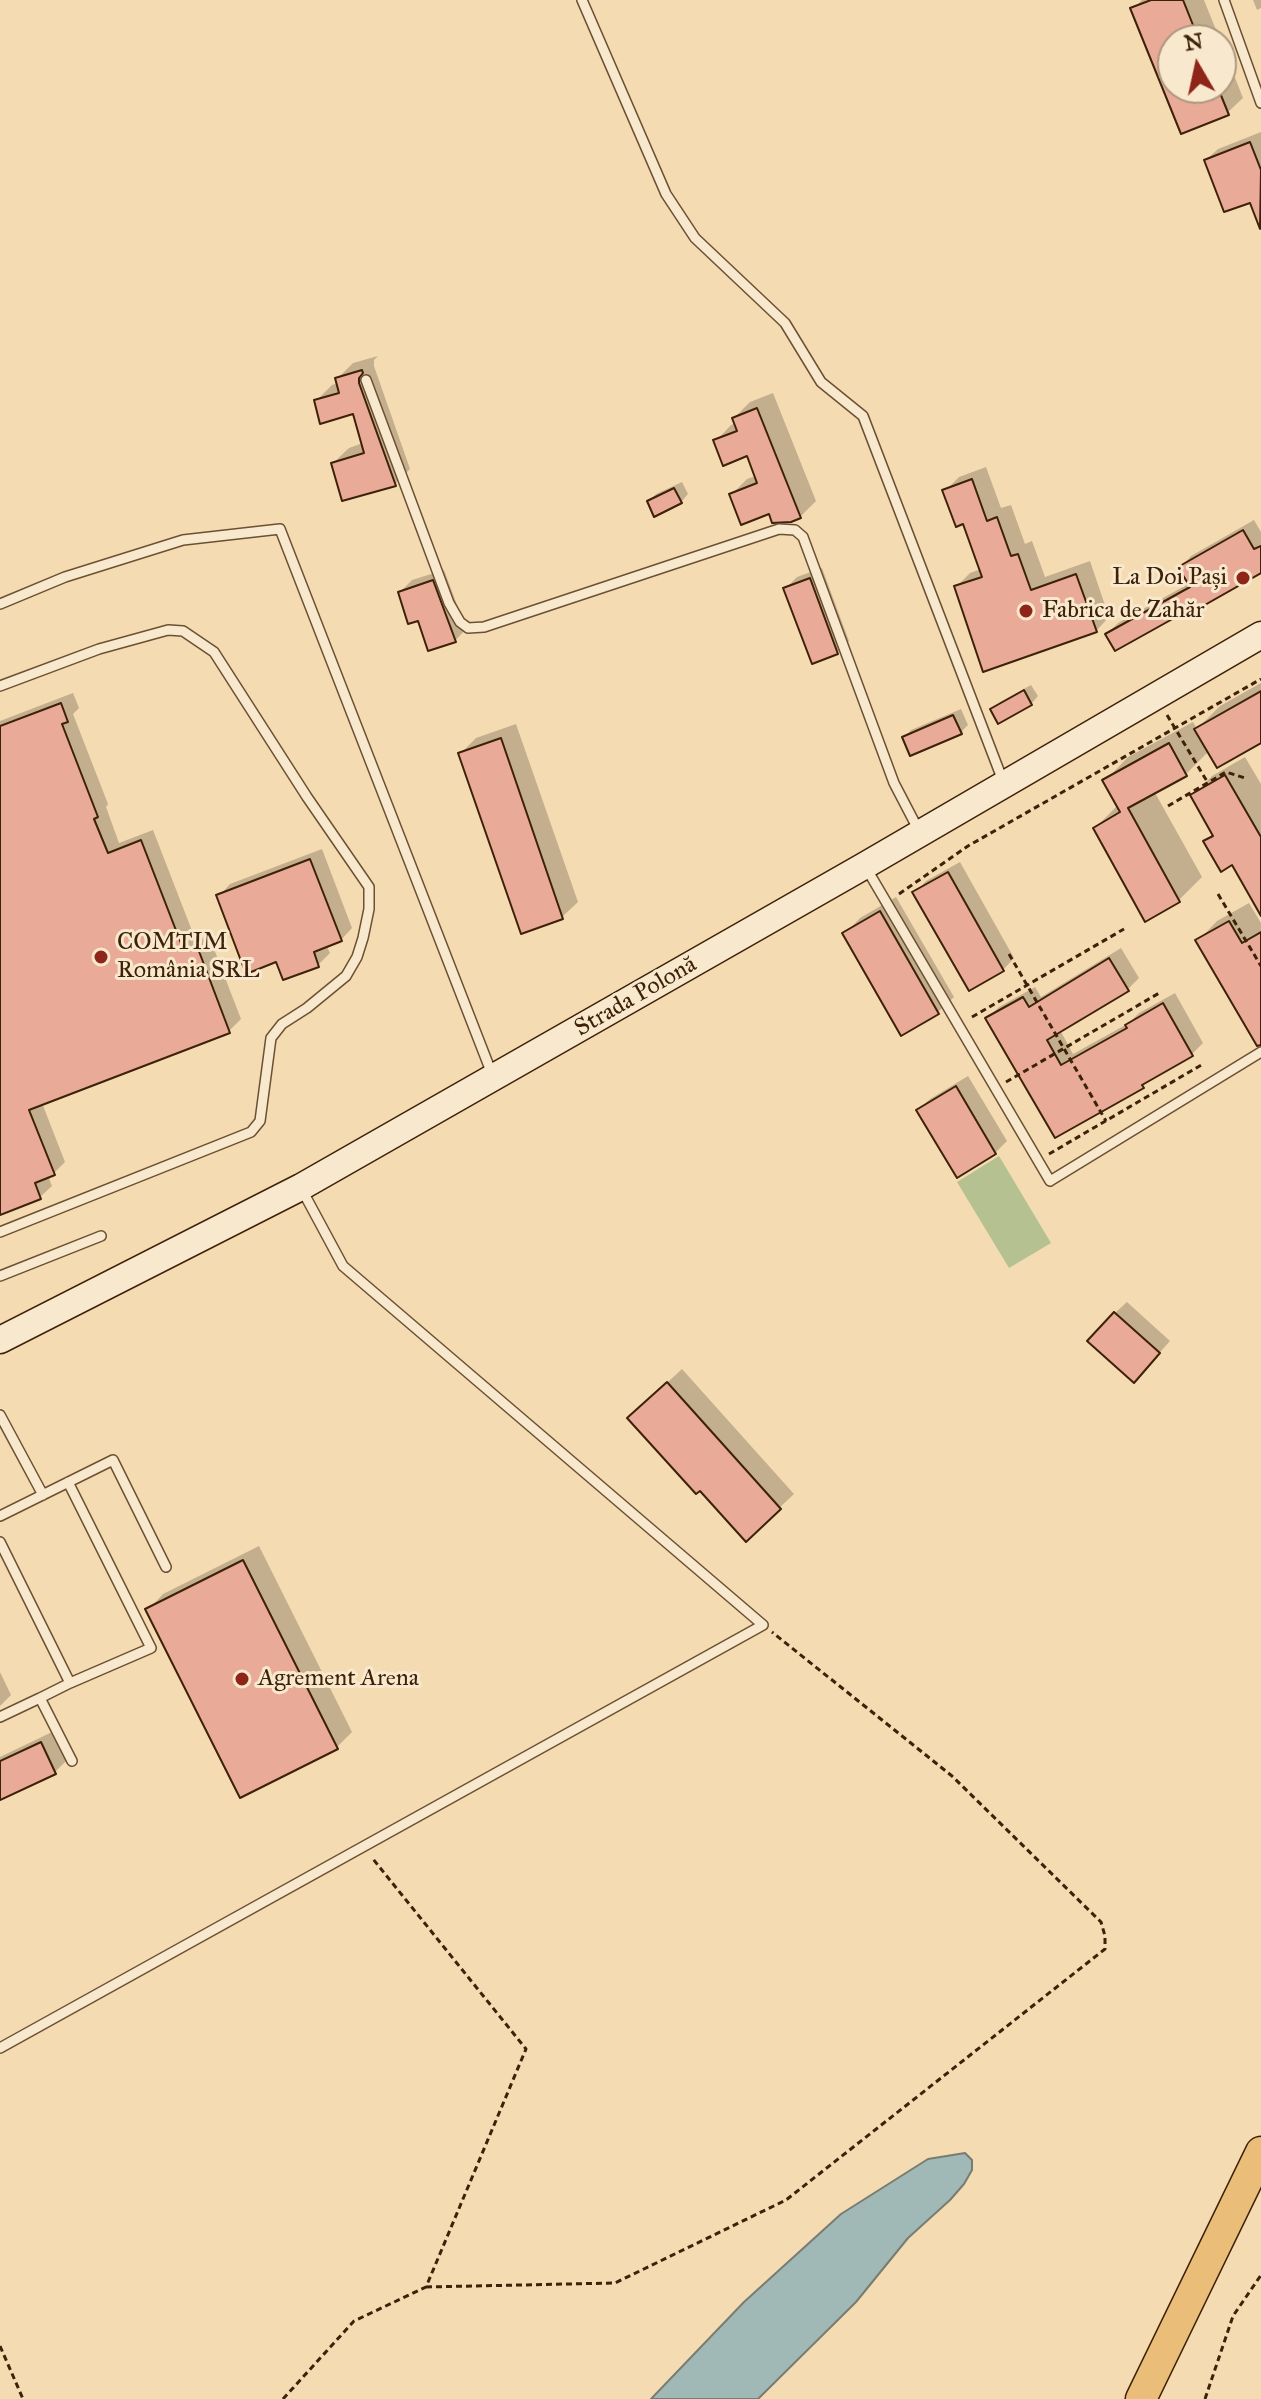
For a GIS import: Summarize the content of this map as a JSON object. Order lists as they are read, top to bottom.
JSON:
{
  "streets": {
    "main road": ["Strada Polonă"]
  },
  "places": [
    "La Doi Pași",
    "Fabrica de Zahăr",
    "COMTIM România SRL",
    "Agrement Arena"
  ],
  "north": "top"
}
